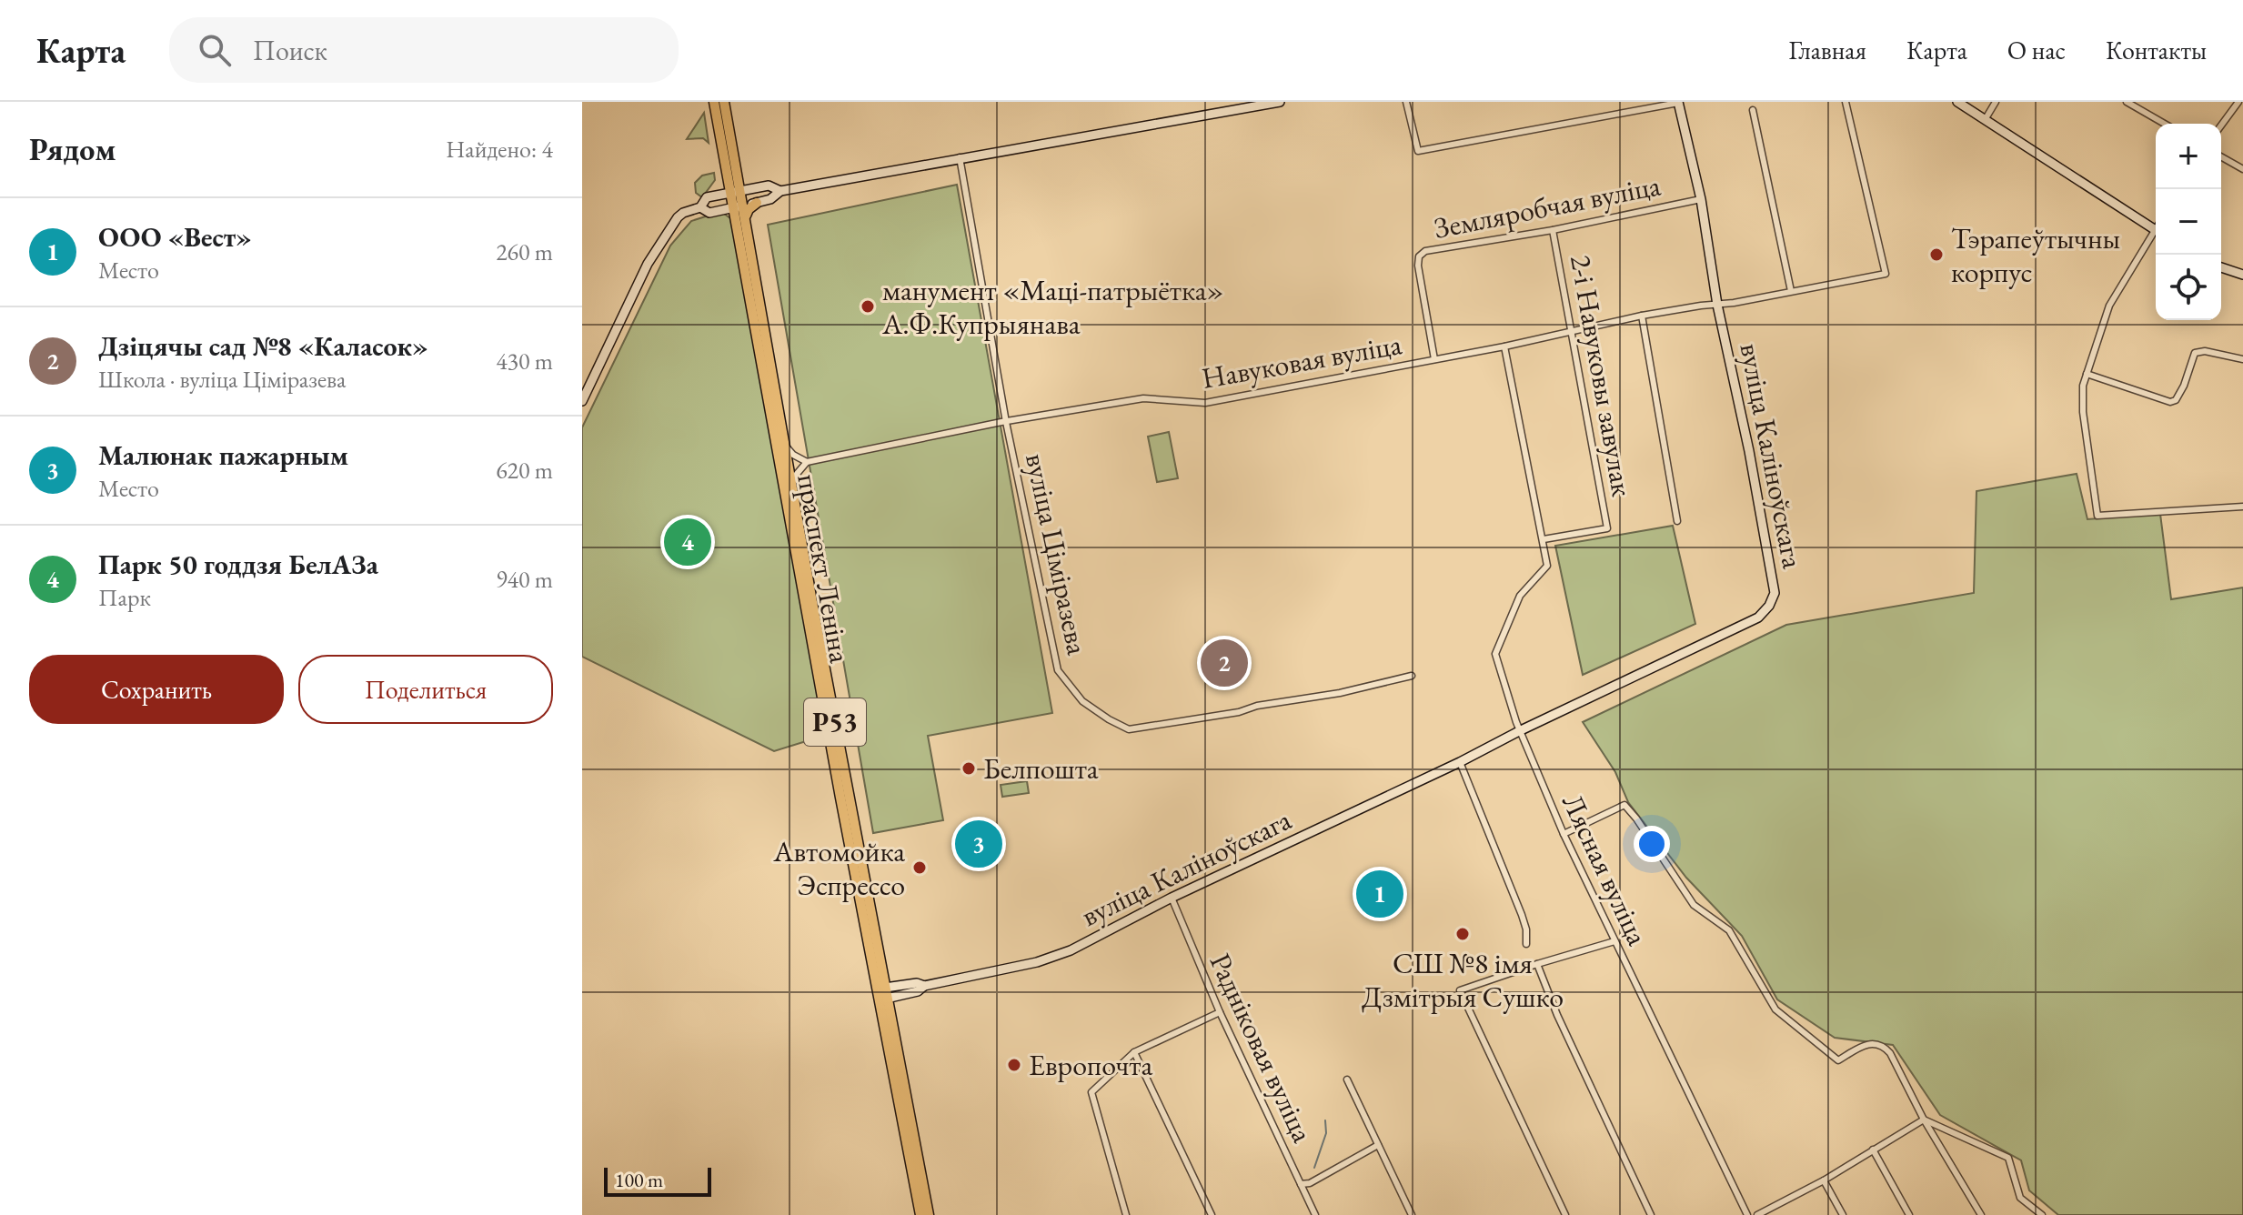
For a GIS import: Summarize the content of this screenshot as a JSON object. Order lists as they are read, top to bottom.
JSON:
{
  "streets": {
    "main road": ["праспект Леніна", "Р53"],
    "street": [
      "Земляробчая вуліца",
      "Навуковая вуліца",
      "2-і Навуковы завулак",
      "вуліца Каліноўскага",
      "вуліца Ціміразева",
      "Лясная вуліца",
      "Радніковая вуліца"
    ]
  },
  "crossings": [
    ["Земляробчая вуліца", "Навуковая вуліца"],
    ["Земляробчая вуліца", "2-і Навуковы завулак"],
    ["Земляробчая вуліца", "вуліца Каліноўскага"],
    ["Навуковая вуліца", "2-і Навуковы завулак"],
    ["Навуковая вуліца", "вуліца Каліноўскага"],
    ["Навуковая вуліца", "вуліца Ціміразева"],
    ["2-і Навуковы завулак", "Лясная вуліца"],
    ["вуліца Каліноўскага", "праспект Леніна"],
    ["вуліца Каліноўскага", "Лясная вуліца"],
    ["вуліца Каліноўскага", "Радніковая вуліца"]
  ],
  "places": [
    "Тэрапеўтычны корпус",
    "манумент «Маці-патрыётка» А.Ф.Купрыянава",
    "Белпошта",
    "Автомойка Эспрессо",
    "СШ №8 імя Дзмітрыя Сушко",
    "Европочта"
  ],
  "scale_bar": "100 m",
  "page": {
    "header": "Карта",
    "search": "Поиск",
    "nav": [
      "Главная",
      "Карта",
      "О нас",
      "Контакты"
    ],
    "heading": ["Рядом", "Найдено: 4"],
    "map_buttons": ["+", "−"],
    "list": [
      {
        "mark": "1",
        "name": "ООО «Вест»",
        "note": "Место",
        "value": "260 m"
      },
      {
        "mark": "2",
        "name": "Дзіцячы сад №8 «Каласок»",
        "note": "Школа · вуліца Ціміразева",
        "value": "430 m"
      },
      {
        "mark": "3",
        "name": "Малюнак пажарным",
        "note": "Место",
        "value": "620 m"
      },
      {
        "mark": "4",
        "name": "Парк 50 годдзя БелАЗа",
        "note": "Парк",
        "value": "940 m"
      }
    ],
    "pins": [
      "4",
      "2",
      "3",
      "1"
    ],
    "buttons": ["Сохранить", "Поделиться"],
    "scale": "100 m"
  }
}
